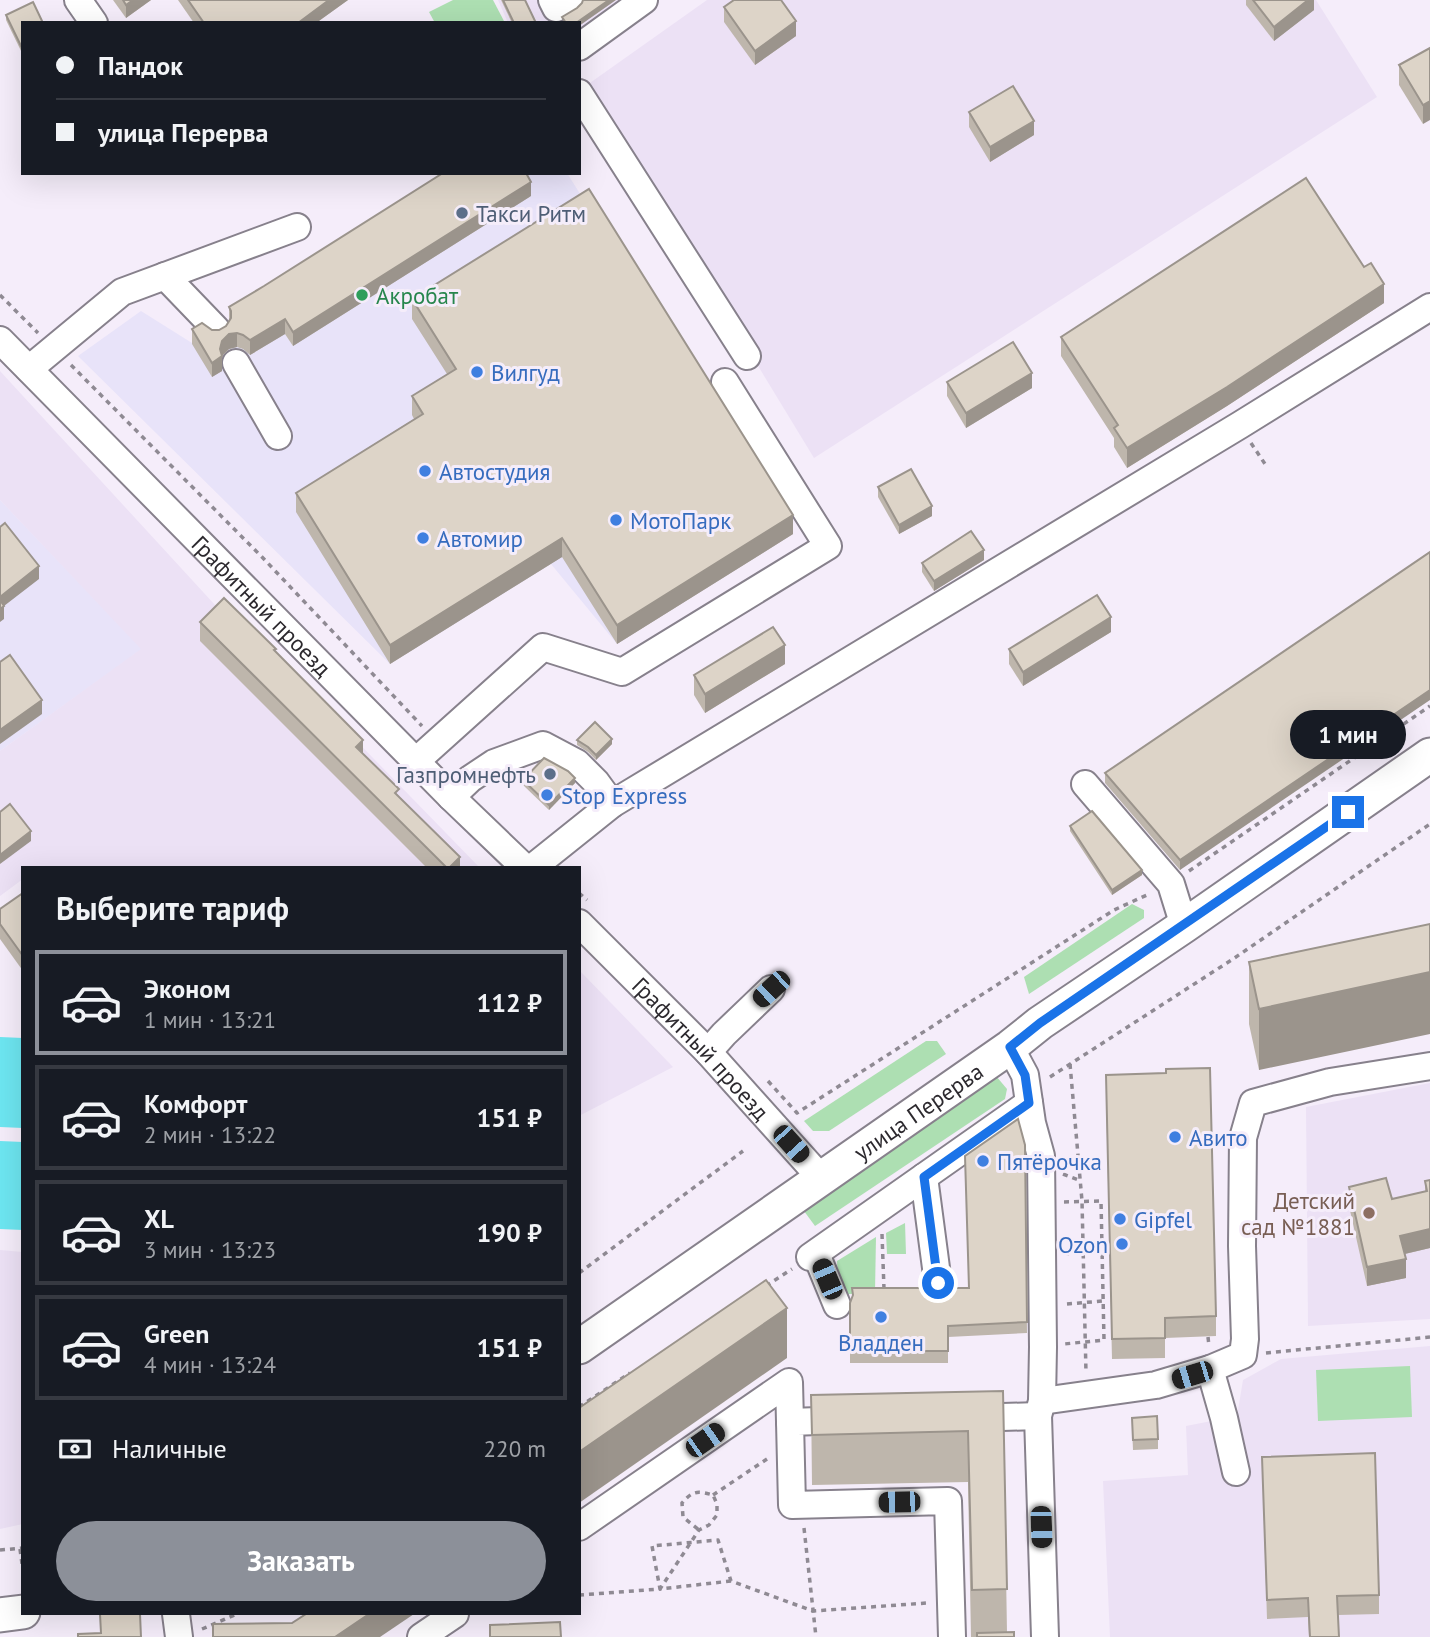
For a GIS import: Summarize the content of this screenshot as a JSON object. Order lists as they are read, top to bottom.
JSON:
{
  "streets": {
    "main road": ["улица Перерва"],
    "street": ["Графитный проезд"]
  },
  "crossings": [
    ["Графитный проезд", "улица Перерва"]
  ],
  "places": [
    "Такси Ритм",
    "Акробат",
    "Вилгуд",
    "Автостудия",
    "МотоПарк",
    "Автомир",
    "Газпромнефть",
    "Stop Express",
    "Авито",
    "Пятёрочка",
    "Детский сад №1881",
    "Gipfel",
    "Ozon",
    "Владден"
  ],
  "page": {
    "banner": ["Пандок", "улица Перерва"],
    "bubble": "1 мин",
    "heading": "Выберите тариф",
    "list": [
      {
        "name": "Эконом",
        "note": "1 мин · 13:21",
        "value": "112 ₽"
      },
      {
        "name": "Комфорт",
        "note": "2 мин · 13:22",
        "value": "151 ₽"
      },
      {
        "name": "XL",
        "note": "3 мин · 13:23",
        "value": "190 ₽"
      },
      {
        "name": "Green",
        "note": "4 мин · 13:24",
        "value": "151 ₽"
      }
    ],
    "pay": ["Наличные", "220 m"],
    "buttons": "Заказать"
  }
}
